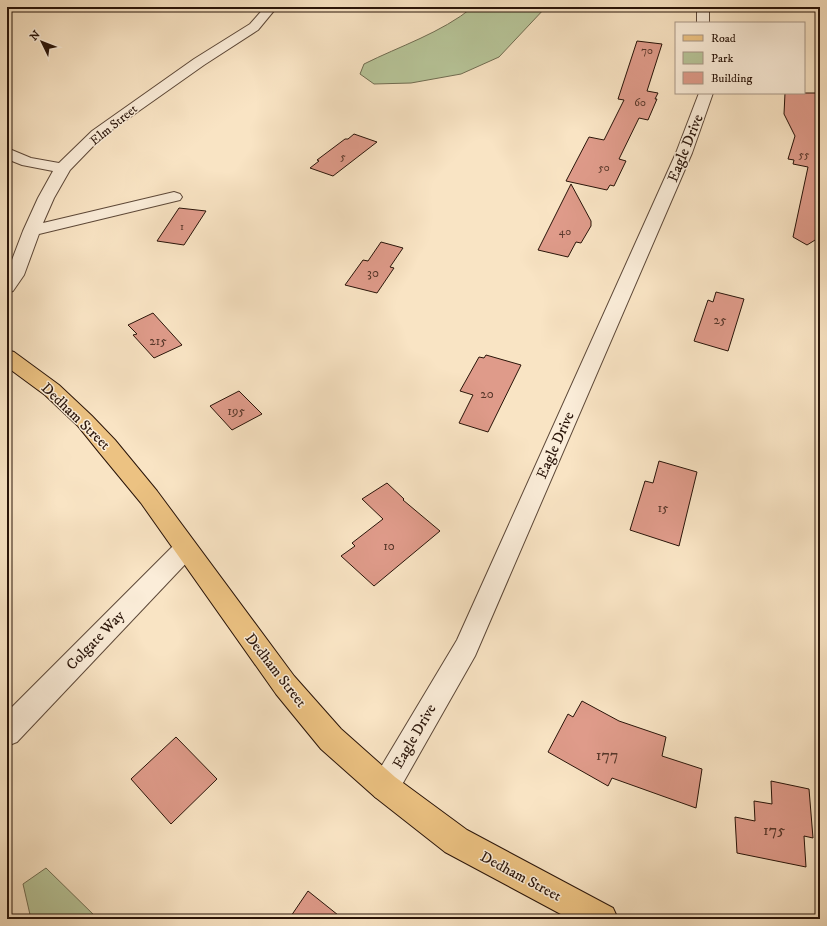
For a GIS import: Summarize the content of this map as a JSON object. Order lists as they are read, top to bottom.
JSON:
{
  "streets": {
    "main road": ["Dedham Street"],
    "street": ["Elm Street", "Eagle Drive", "Colgate Way"]
  },
  "crossings": [
    ["Eagle Drive", "Dedham Street"],
    ["Dedham Street", "Colgate Way"]
  ],
  "house_numbers": [
    "70",
    "60",
    "55",
    "5",
    "50",
    "1",
    "40",
    "30",
    "25",
    "215",
    "20",
    "195",
    "15",
    "10",
    "177",
    "175"
  ],
  "legend": ["Road", "Park", "Building"],
  "north": "top left"
}
